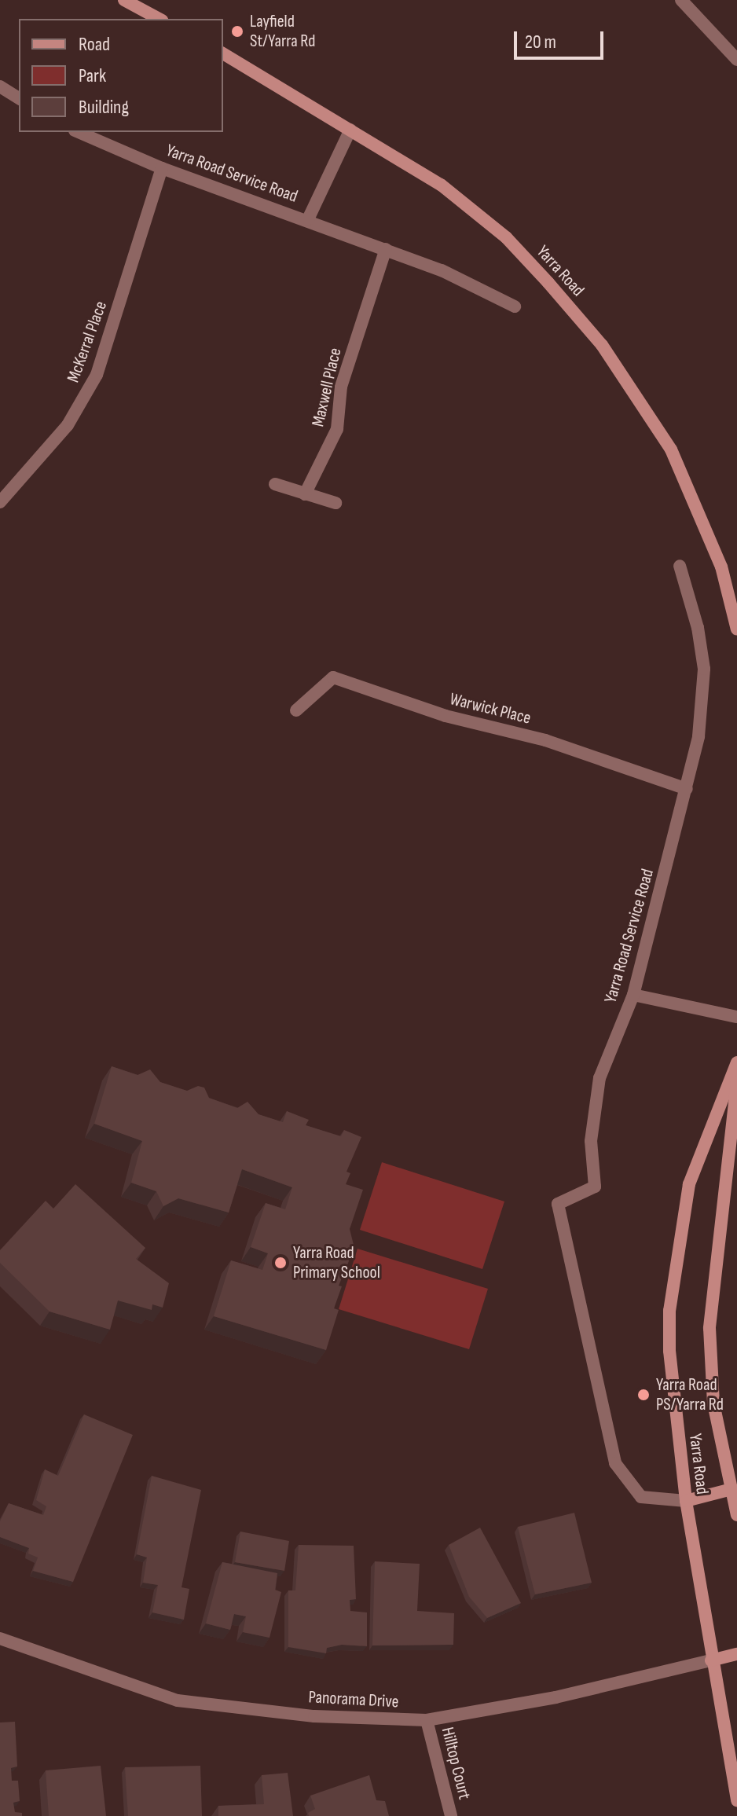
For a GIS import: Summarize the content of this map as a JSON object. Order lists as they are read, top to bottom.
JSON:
{
  "streets": {
    "main road": ["Yarra Road"],
    "street": [
      "Yarra Road Service Road",
      "McKerral Place",
      "Maxwell Place",
      "Warwick Place",
      "Panorama Drive",
      "Hilltop Court"
    ]
  },
  "crossings": [
    ["Yarra Road Service Road", "Yarra Road"],
    ["Yarra Road Service Road", "McKerral Place"],
    ["Yarra Road Service Road", "Maxwell Place"],
    ["Yarra Road Service Road", "Warwick Place"],
    ["Yarra Road", "Panorama Drive"],
    ["Panorama Drive", "Hilltop Court"]
  ],
  "places": ["Layfield St/Yarra Rd", "Yarra Road Primary School", "Yarra Road PS/Yarra Rd"],
  "legend": ["Road", "Park", "Building"],
  "scale_bar": "20 m"
}
